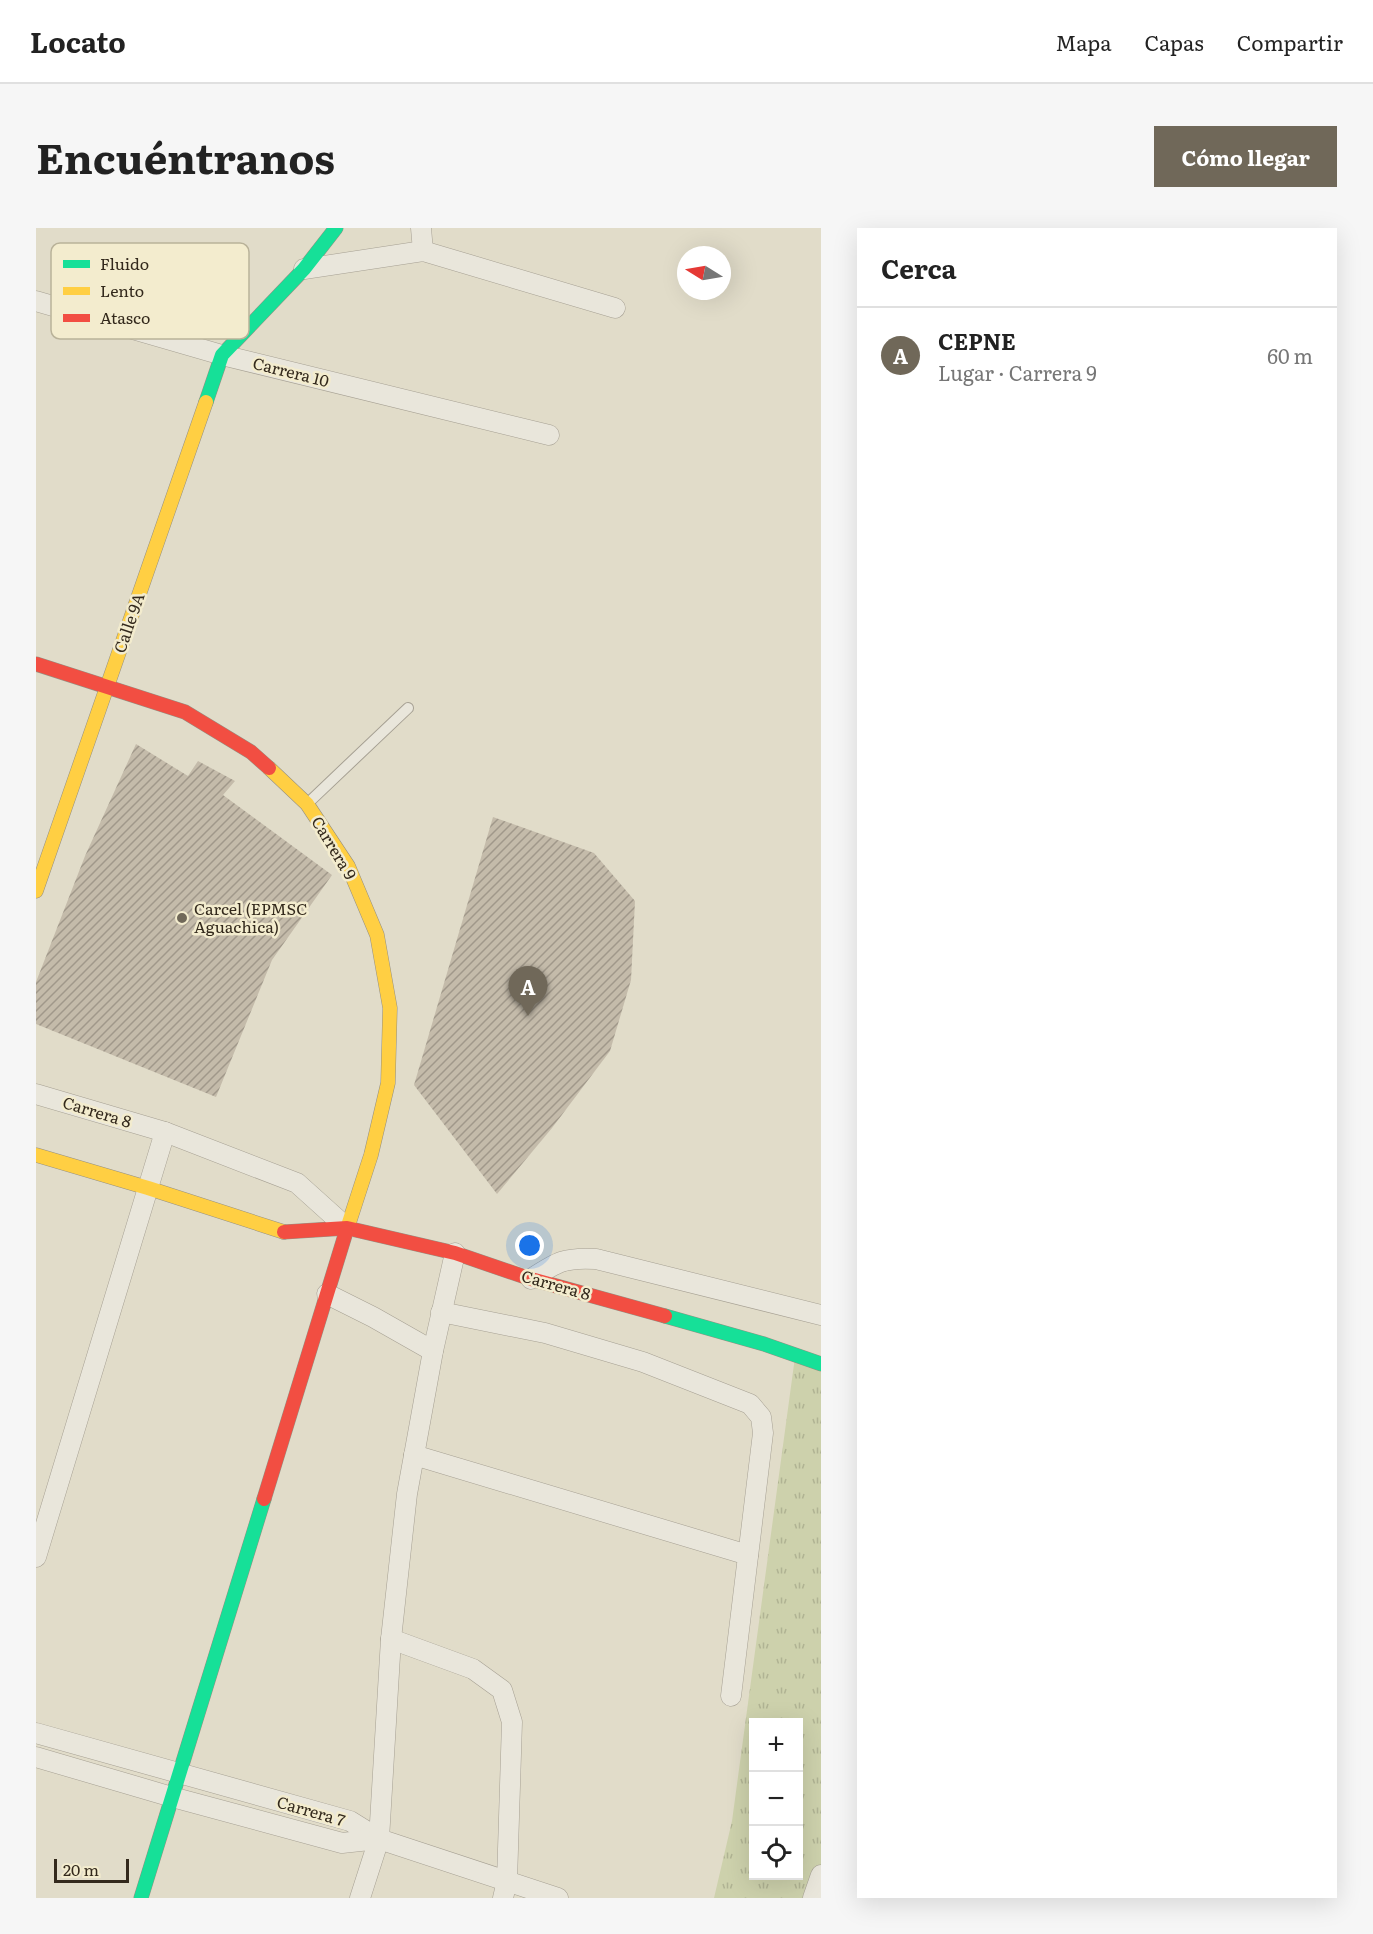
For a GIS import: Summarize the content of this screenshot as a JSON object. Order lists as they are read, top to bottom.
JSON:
{
  "streets": {
    "street": [
      "Carrera 10",
      "Calle 9A",
      "Carrera 9",
      "Carrera 8",
      "Carrera 7"
    ]
  },
  "crossings": [
    ["Carrera 10", "Calle 9A"],
    ["Calle 9A", "Carrera 9"],
    ["Carrera 9", "Carrera 8"],
    ["Carrera 9", "Carrera 7"]
  ],
  "places": ["Carcel (EPMSC Aguachica)"],
  "legend": ["Fluido", "Lento", "Atasco"],
  "scale_bar": "20 m",
  "north": "left",
  "page": {
    "header": "Locato",
    "nav": ["Mapa", "Capas", "Compartir"],
    "title": "Encuéntranos",
    "buttons": "Cómo llegar",
    "heading": "Cerca",
    "list": [
      {
        "mark": "A",
        "name": "CEPNE",
        "note": "Lugar · Carrera 9",
        "value": "60 m"
      }
    ],
    "pins": "A",
    "map_buttons": ["+", "−"],
    "scale": "20 m"
  }
}
